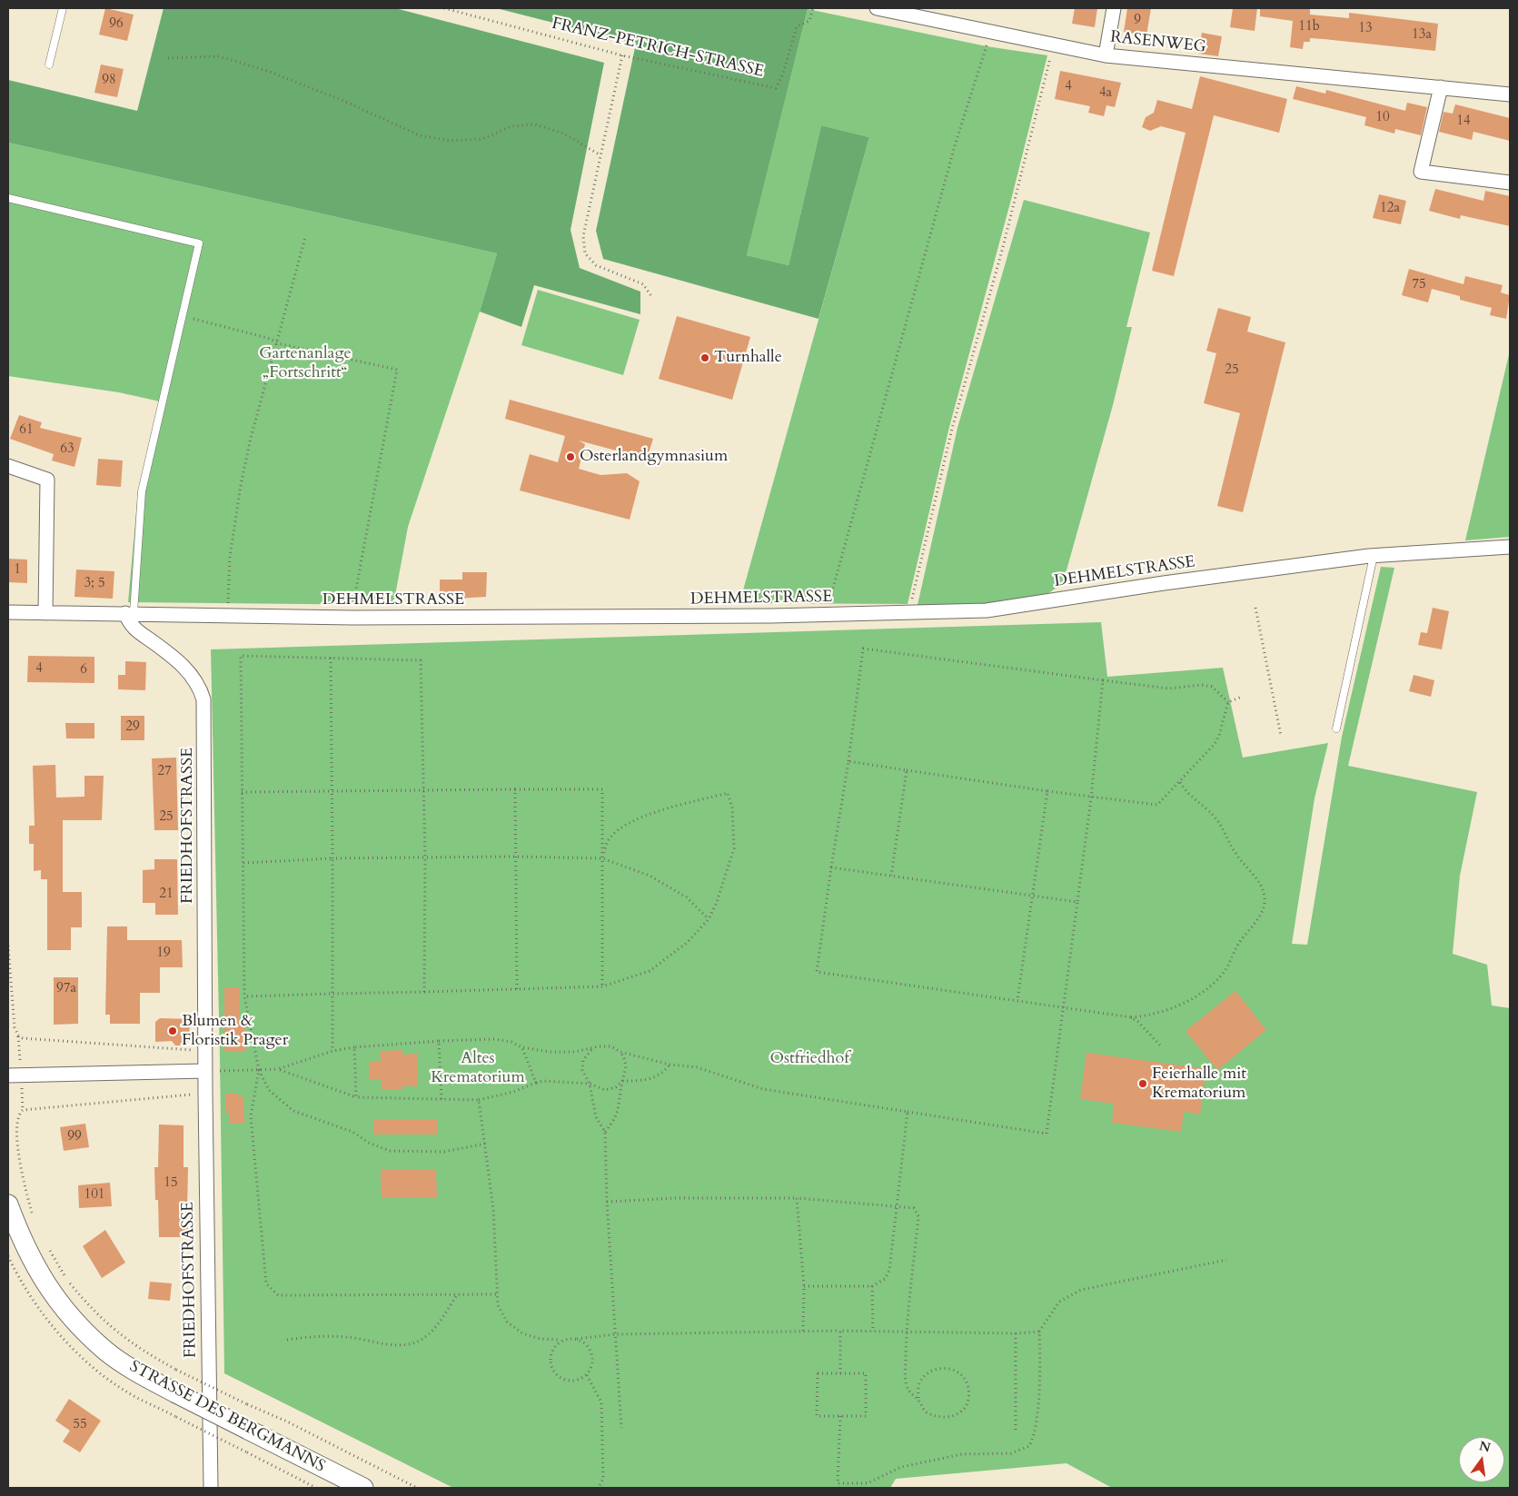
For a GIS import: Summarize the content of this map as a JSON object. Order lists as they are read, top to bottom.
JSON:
{
  "streets": {
    "main road": ["STRASSE DES BERGMANNS"],
    "street": ["RASENWEG", "DEHMELSTRASSE", "FRIEDHOFSTRASSE"],
    "path": ["FRANZ-PETRICH-STRASSE"]
  },
  "crossings": [
    ["DEHMELSTRASSE", "FRIEDHOFSTRASSE"]
  ],
  "parks": ["Gartenanlage „Fortschritt“", "Altes Krematorium", "Ostfriedhof"],
  "places": [
    "Turnhalle",
    "Osterlandgymnasium",
    "Blumen & Floristik Prager",
    "Feierhalle mit Krematorium"
  ],
  "house_numbers": [
    "9",
    "96",
    "11b",
    "13",
    "13a",
    "98",
    "4",
    "4a",
    "10",
    "14",
    "12a",
    "75",
    "25",
    "61",
    "63",
    "1",
    "3; 5",
    "4",
    "6",
    "29",
    "27",
    "25",
    "21",
    "19",
    "97a",
    "99",
    "15",
    "101",
    "55"
  ],
  "north": "top"
}
